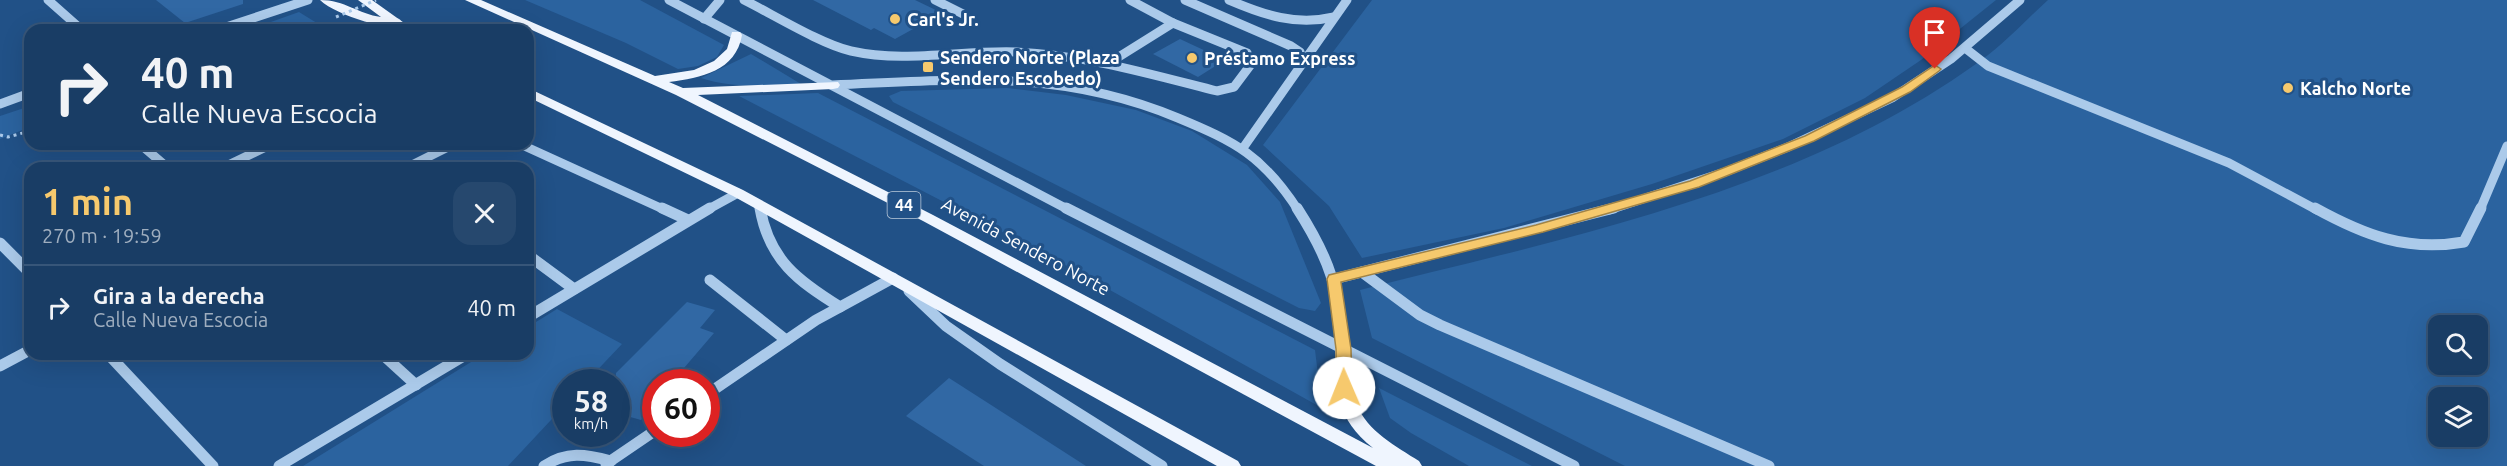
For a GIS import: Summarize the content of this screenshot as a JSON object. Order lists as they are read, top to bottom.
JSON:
{
  "streets": {
    "main road": ["44", "Avenida Sendero Norte"]
  },
  "places": {
    "other": ["Carl's Jr.", "Préstamo Express", "Kalcho Norte"],
    "transit": ["Sendero Norte (Plaza Sendero Escobedo)"]
  },
  "page": {
    "turn": ["40 m", "Calle Nueva Escocia"],
    "heading": ["1 min", "270 m · 19:59"],
    "list": [
      {
        "name": "Gira a la derecha",
        "note": "Calle Nueva Escocia",
        "value": "40 m"
      }
    ],
    "speed": "58 km/h",
    "limit": "60"
  }
}
